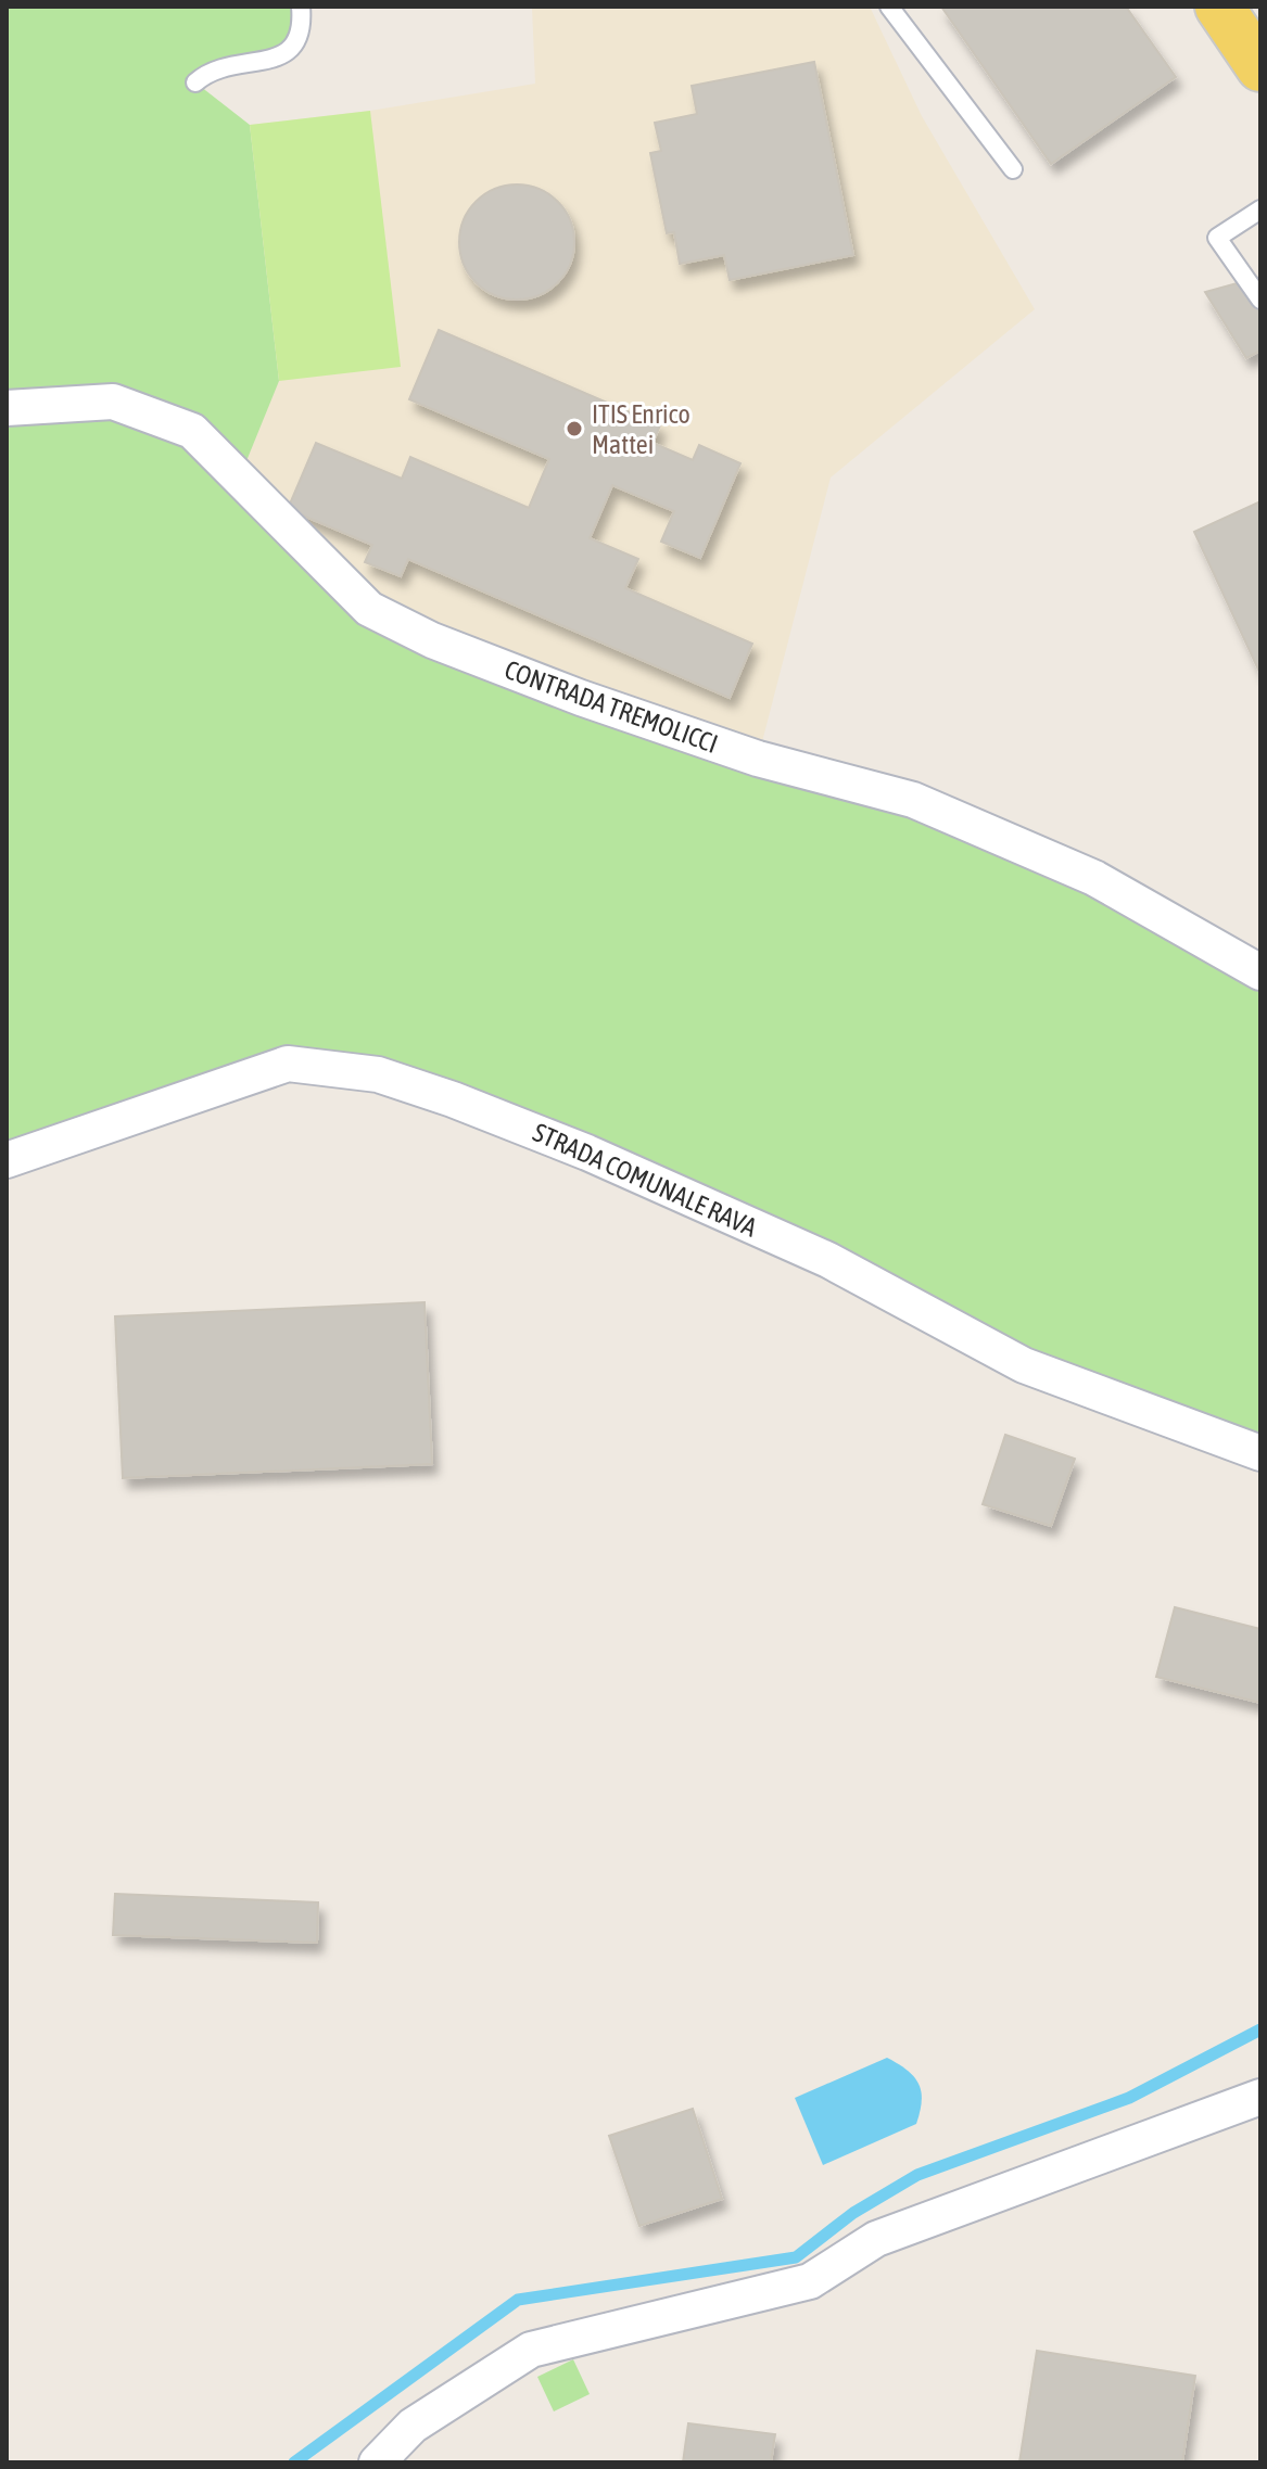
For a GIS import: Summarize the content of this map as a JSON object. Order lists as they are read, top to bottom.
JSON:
{
  "streets": {
    "street": ["CONTRADA TREMOLICCI", "STRADA COMUNALE RAVA"]
  },
  "places": ["ITIS Enrico Mattei"]
}
